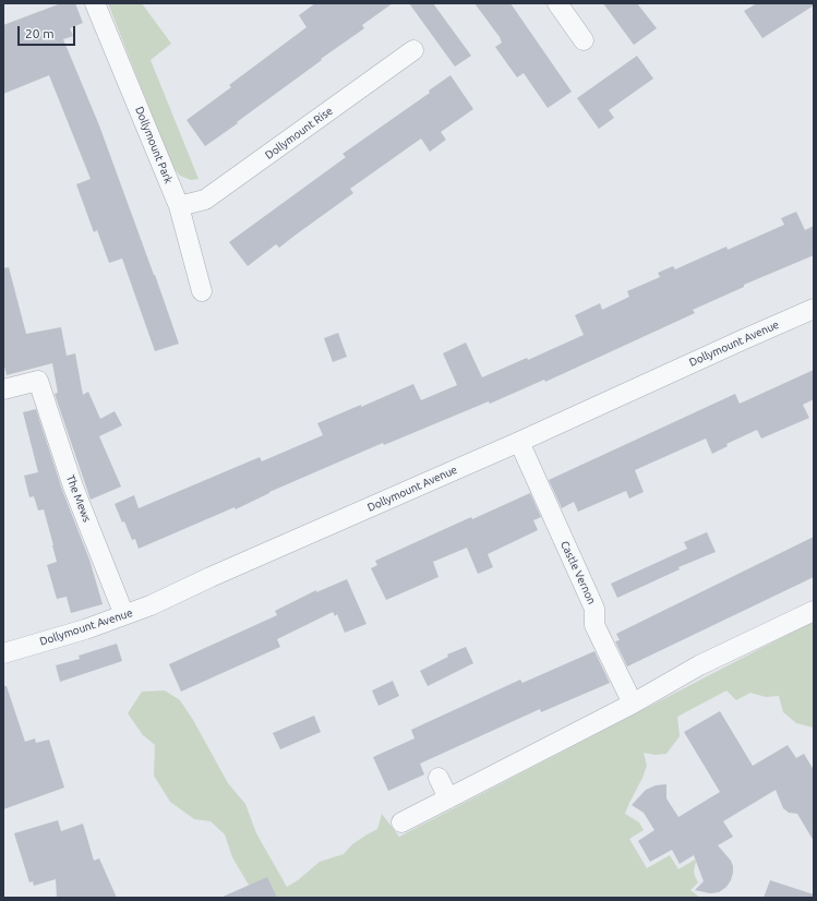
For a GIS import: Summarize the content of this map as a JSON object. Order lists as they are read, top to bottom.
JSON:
{
  "streets": {
    "street": [
      "Dollymount Rise",
      "Dollymount Park",
      "Dollymount Avenue",
      "The Mews",
      "Castle Vernon"
    ]
  },
  "crossings": [
    ["Dollymount Rise", "Dollymount Park"],
    ["Dollymount Avenue", "The Mews"],
    ["Dollymount Avenue", "Castle Vernon"]
  ],
  "scale_bar": "20 m"
}
